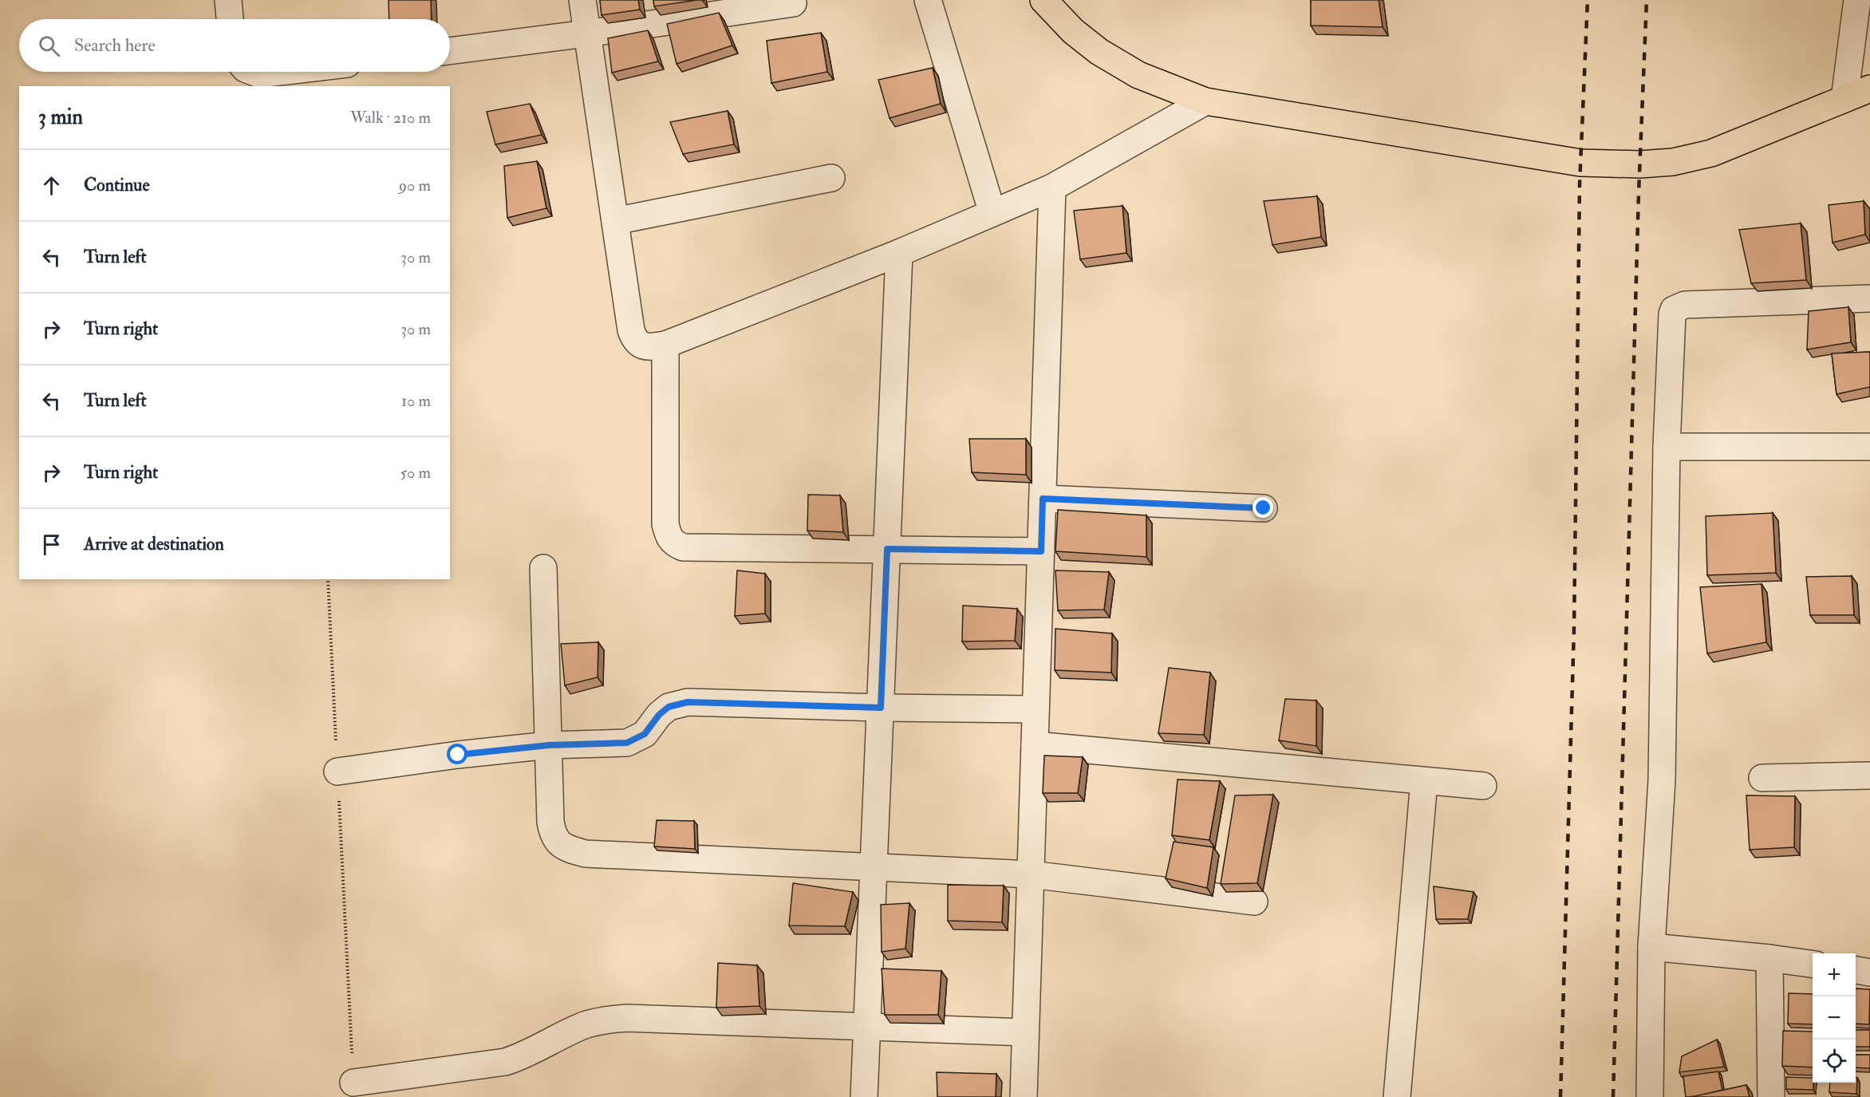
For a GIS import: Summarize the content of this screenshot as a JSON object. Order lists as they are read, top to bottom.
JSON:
{
  "page": {
    "search": "Search here",
    "heading": ["3 min", "Walk · 210 m"],
    "list": [
      ["Continue", "90 m"],
      ["Turn left", "30 m"],
      ["Turn right", "30 m"],
      ["Turn left", "10 m"],
      ["Turn right", "50 m"],
      "Arrive at destination"
    ],
    "map_buttons": ["+", "−"]
  }
}
